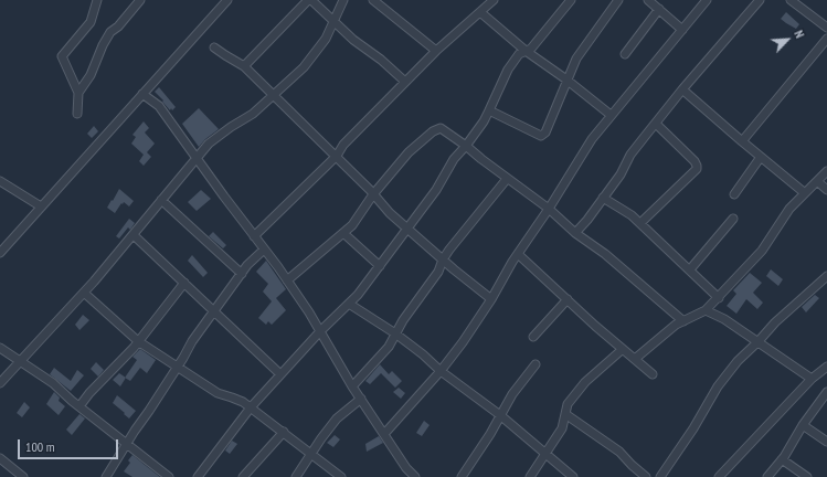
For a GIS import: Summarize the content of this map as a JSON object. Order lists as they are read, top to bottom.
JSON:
{
  "scale_bar": "100 m",
  "north": "top right"
}
